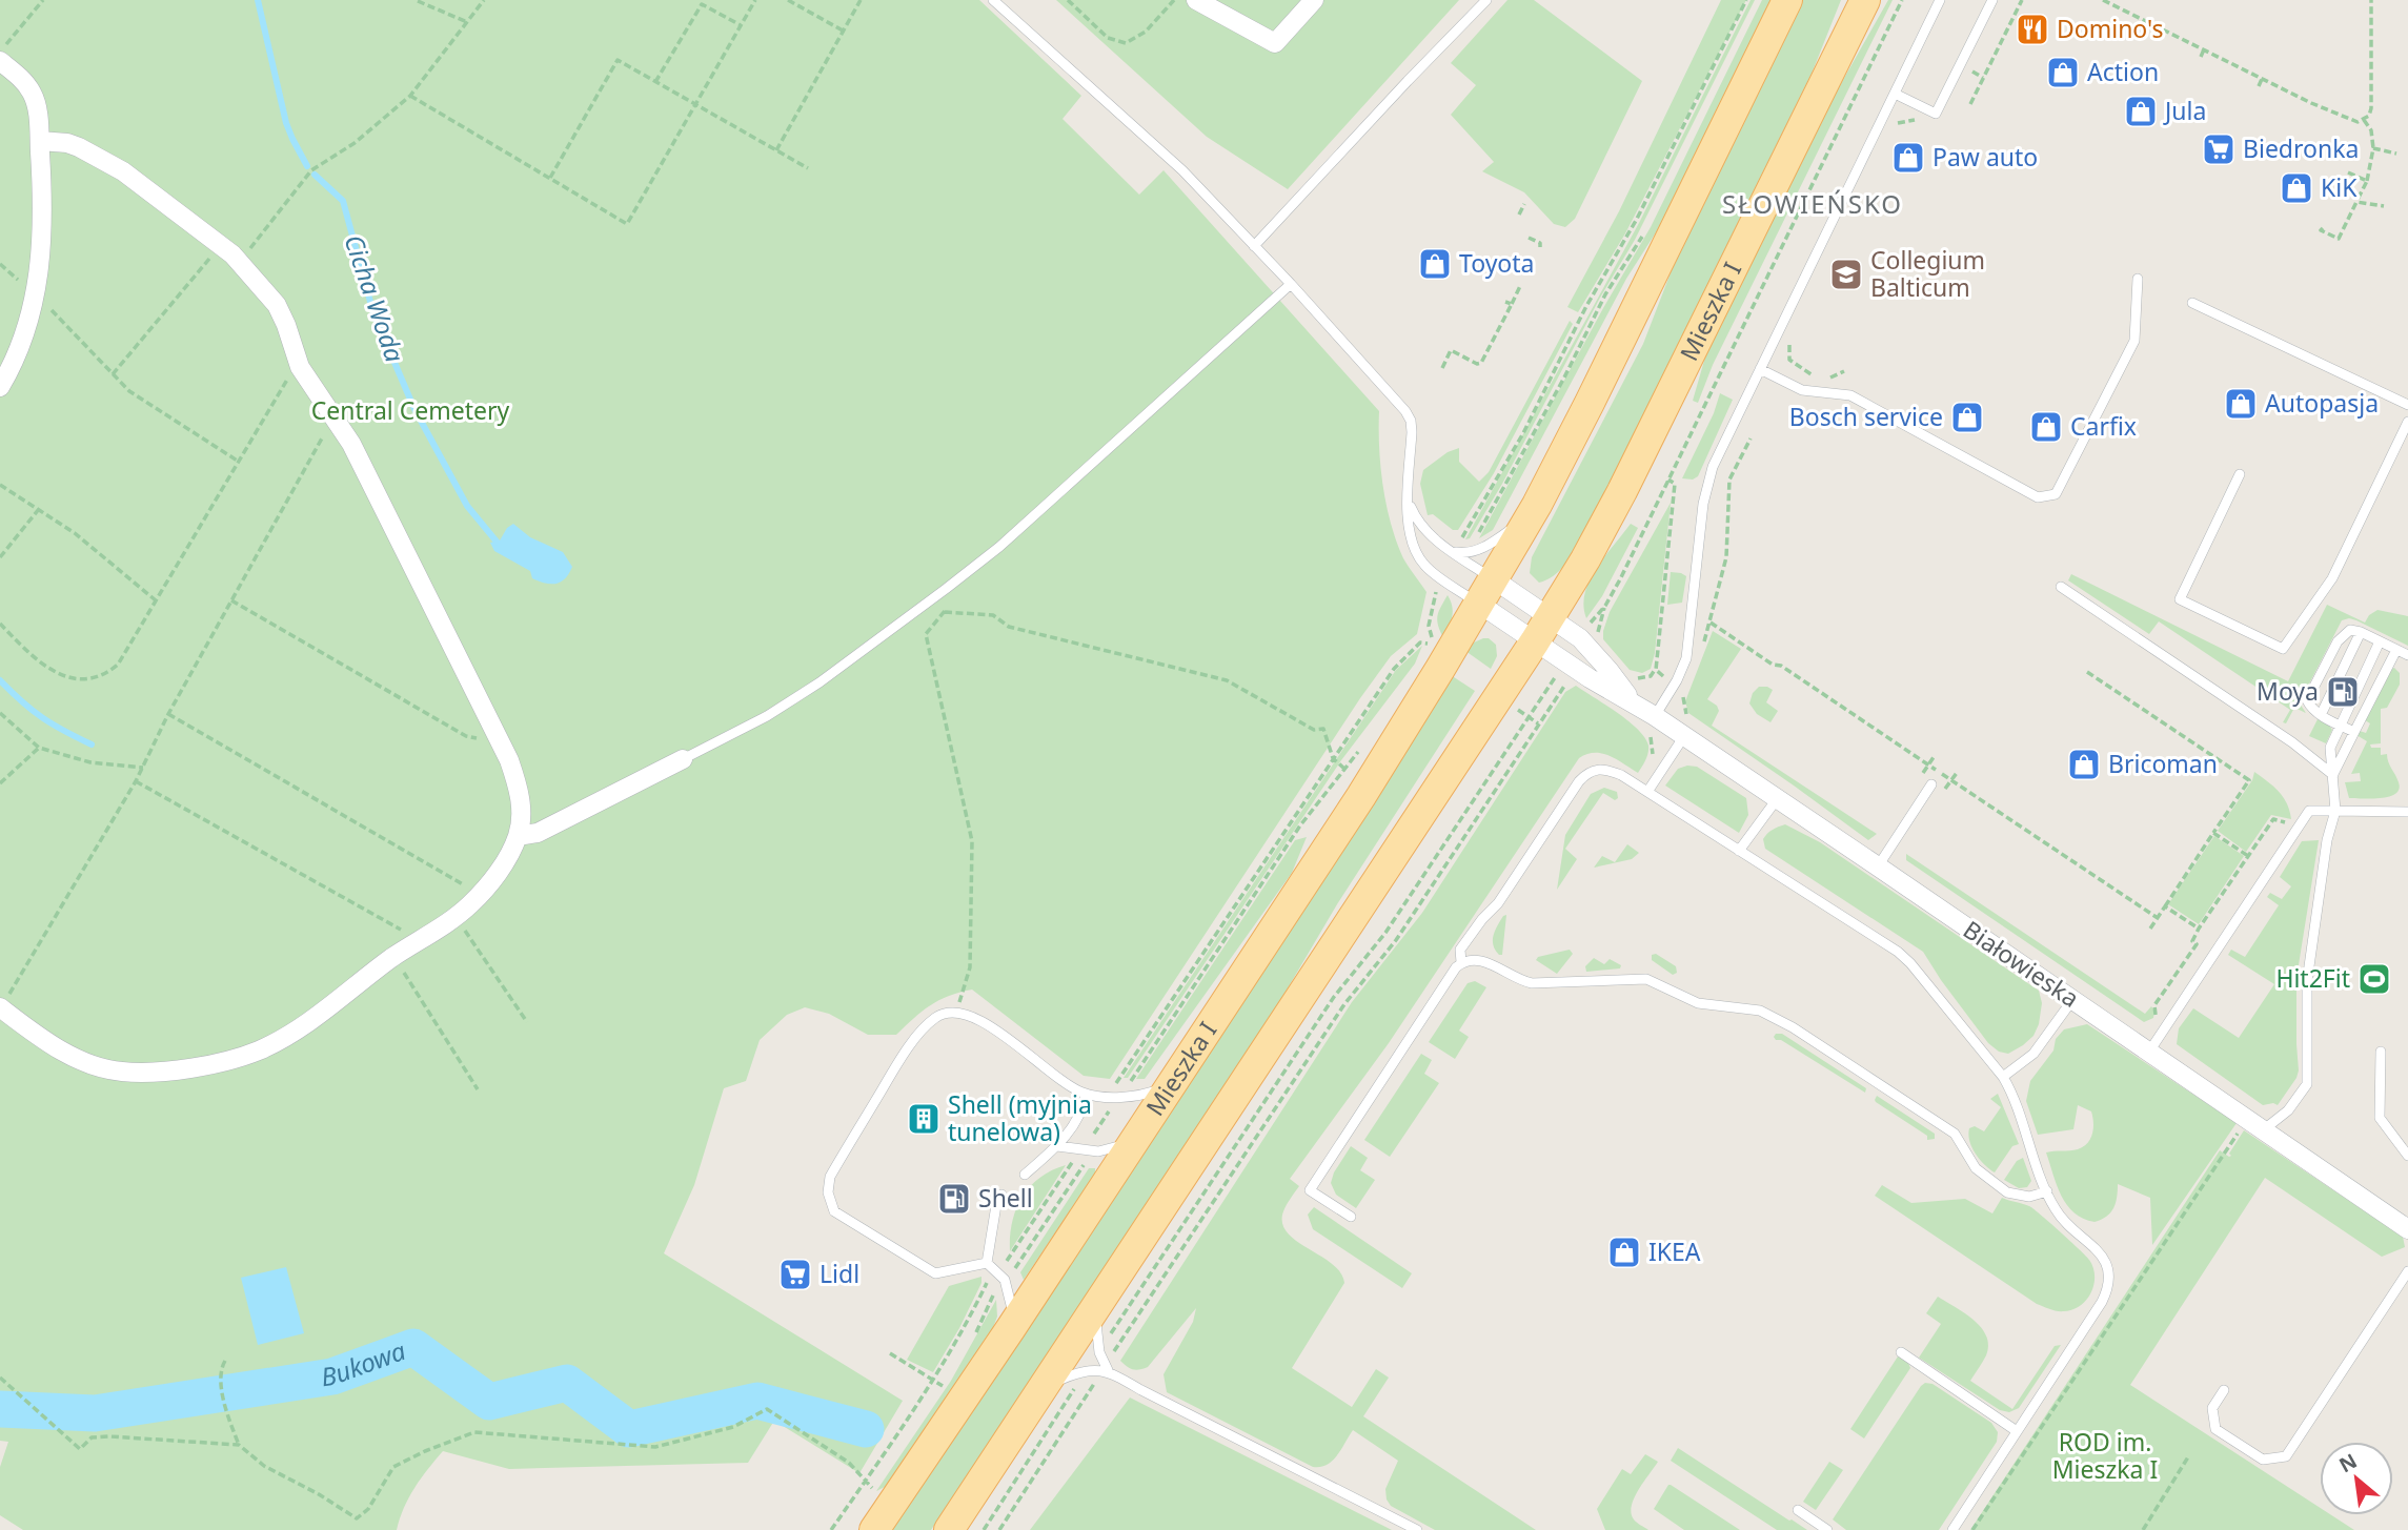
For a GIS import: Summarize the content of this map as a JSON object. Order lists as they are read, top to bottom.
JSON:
{
  "streets": {
    "main road": ["Mieszka I"],
    "street": ["Białowieska"]
  },
  "crossings": [
    ["Mieszka I", "Białowieska"]
  ],
  "districts": ["SŁOWIEŃSKO"],
  "water": ["Cicha Woda", "Bukowa"],
  "parks": ["Central Cemetery", "ROD im. Mieszka I"],
  "places": {
    "restaurant": ["Domino's"],
    "shop": [
      "Action",
      "Jula",
      "Paw auto",
      "KiK",
      "Toyota",
      "Autopasja",
      "Bosch service",
      "Carfix",
      "Bricoman",
      "IKEA"
    ],
    "supermarket": ["Biedronka", "Lidl"],
    "school or university": ["Collegium Balticum"],
    "fuel station": ["Moya", "Shell"],
    "sports": ["Hit2Fit"],
    "building": ["Shell (myjnia tunelowa)"]
  },
  "north": "top left"
}
